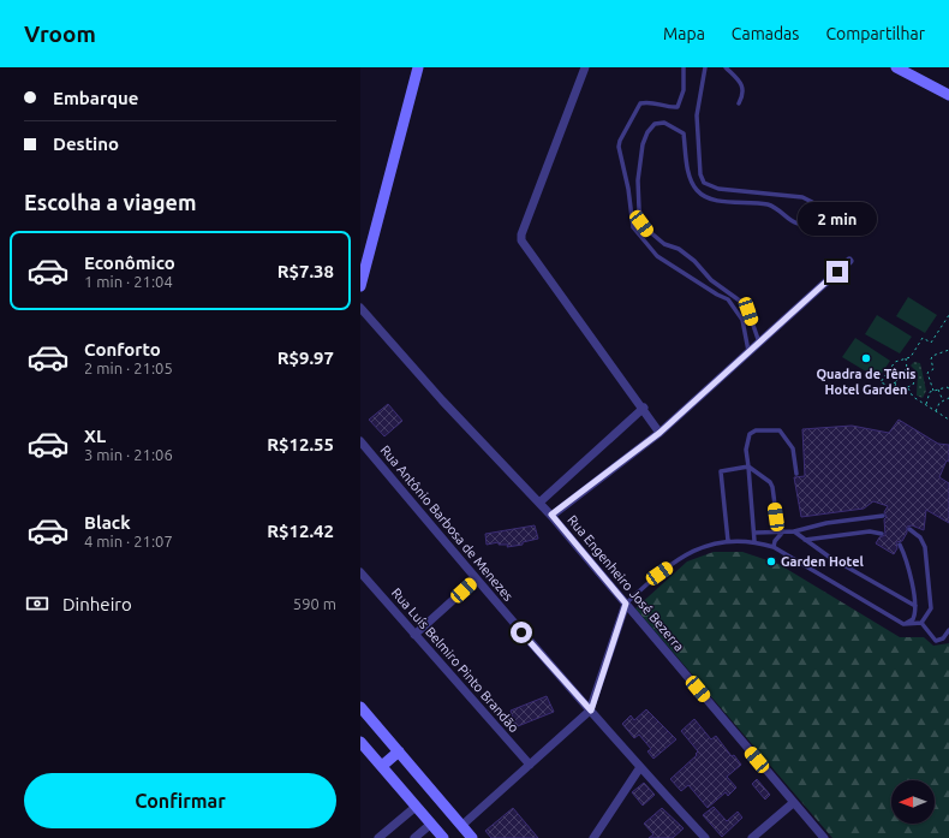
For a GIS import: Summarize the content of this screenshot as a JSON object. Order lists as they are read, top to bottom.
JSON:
{
  "streets": {
    "street": ["Rua Antônio Barbosa de Menezes", "Rua Engenheiro José Bezerra", "Rua Luís Belmiro Pinto Brandão"]
  },
  "places": ["Quadra de Tênis Hotel Garden", "Garden Hotel"],
  "north": "left",
  "page": {
    "header": "Vroom",
    "nav": ["Mapa", "Camadas", "Compartilhar"],
    "banner": ["Embarque", "Destino"],
    "heading": "Escolha a viagem",
    "bubble": "2 min",
    "list": [
      {
        "name": "Econômico",
        "note": "1 min · 21:04",
        "value": "R$7.38"
      },
      {
        "name": "Conforto",
        "note": "2 min · 21:05",
        "value": "R$9.97"
      },
      {
        "name": "XL",
        "note": "3 min · 21:06",
        "value": "R$12.55"
      },
      {
        "name": "Black",
        "note": "4 min · 21:07",
        "value": "R$12.42"
      }
    ],
    "pay": ["Dinheiro", "590 m"],
    "buttons": "Confirmar"
  }
}
